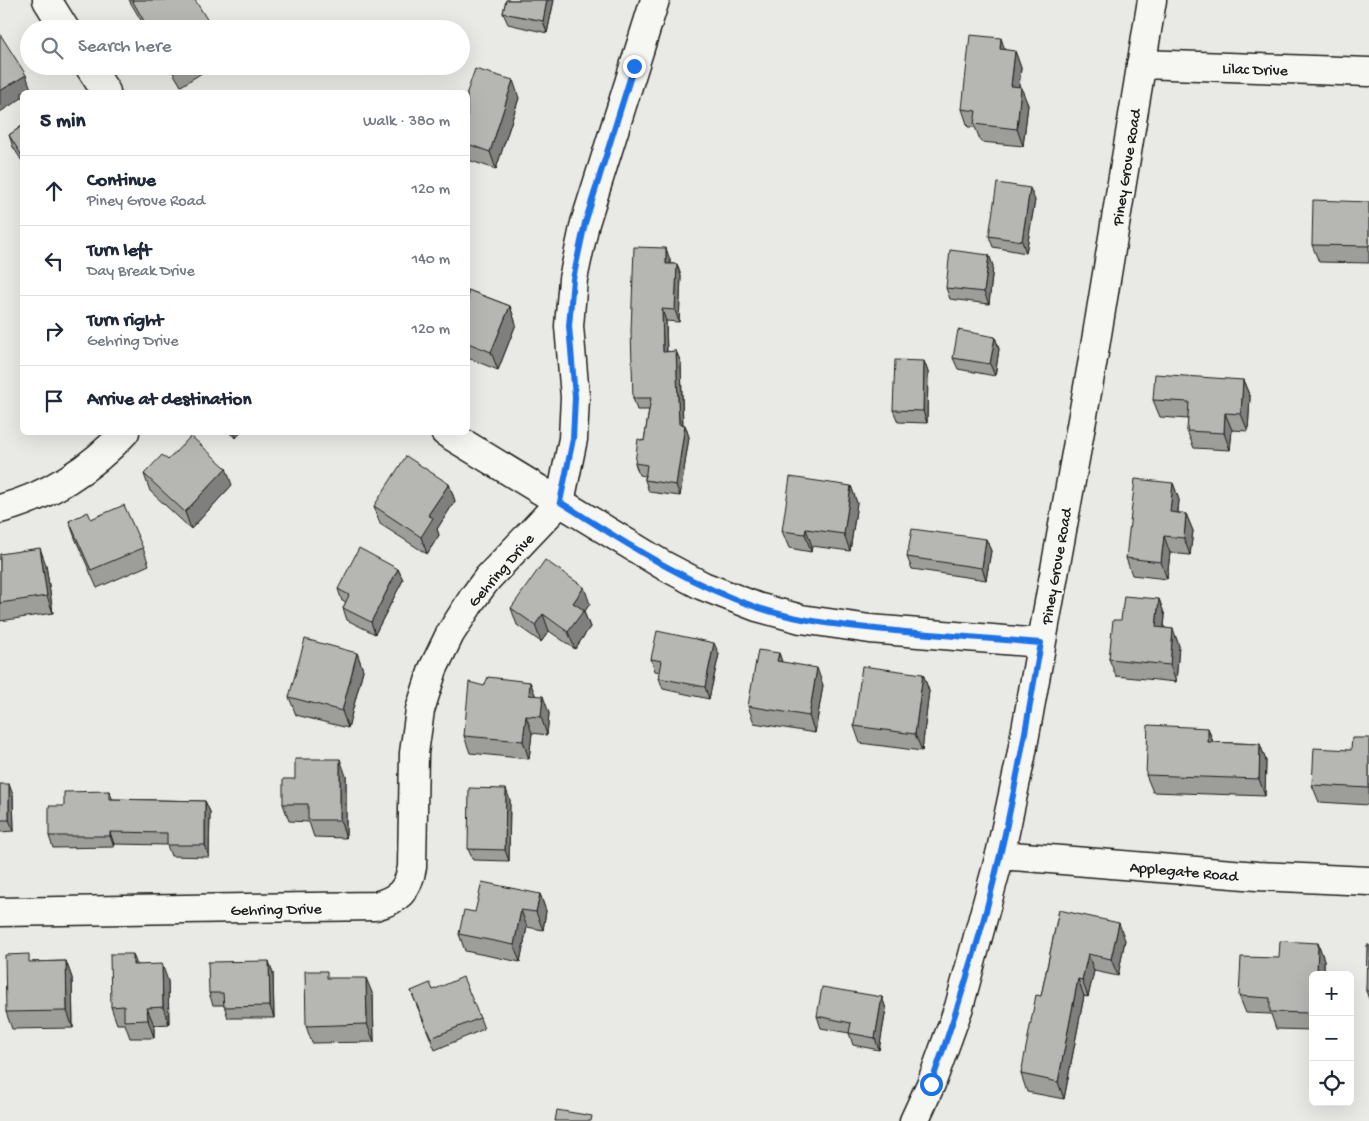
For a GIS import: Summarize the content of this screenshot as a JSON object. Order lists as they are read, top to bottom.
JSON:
{
  "streets": {
    "street": [
      "Lilac Drive",
      "Piney Grove Road",
      "Gehring Drive",
      "Applegate Road"
    ]
  },
  "crossings": [
    ["Lilac Drive", "Piney Grove Road"],
    ["Piney Grove Road", "Applegate Road"]
  ],
  "page": {
    "search": "Search here",
    "heading": ["5 min", "Walk · 380 m"],
    "list": [
      ["Continue", "Piney Grove Road", "120 m"],
      ["Turn left", "Day Break Drive", "140 m"],
      ["Turn right", "Gehring Drive", "120 m"],
      "Arrive at destination"
    ],
    "map_buttons": ["+", "−"]
  }
}
